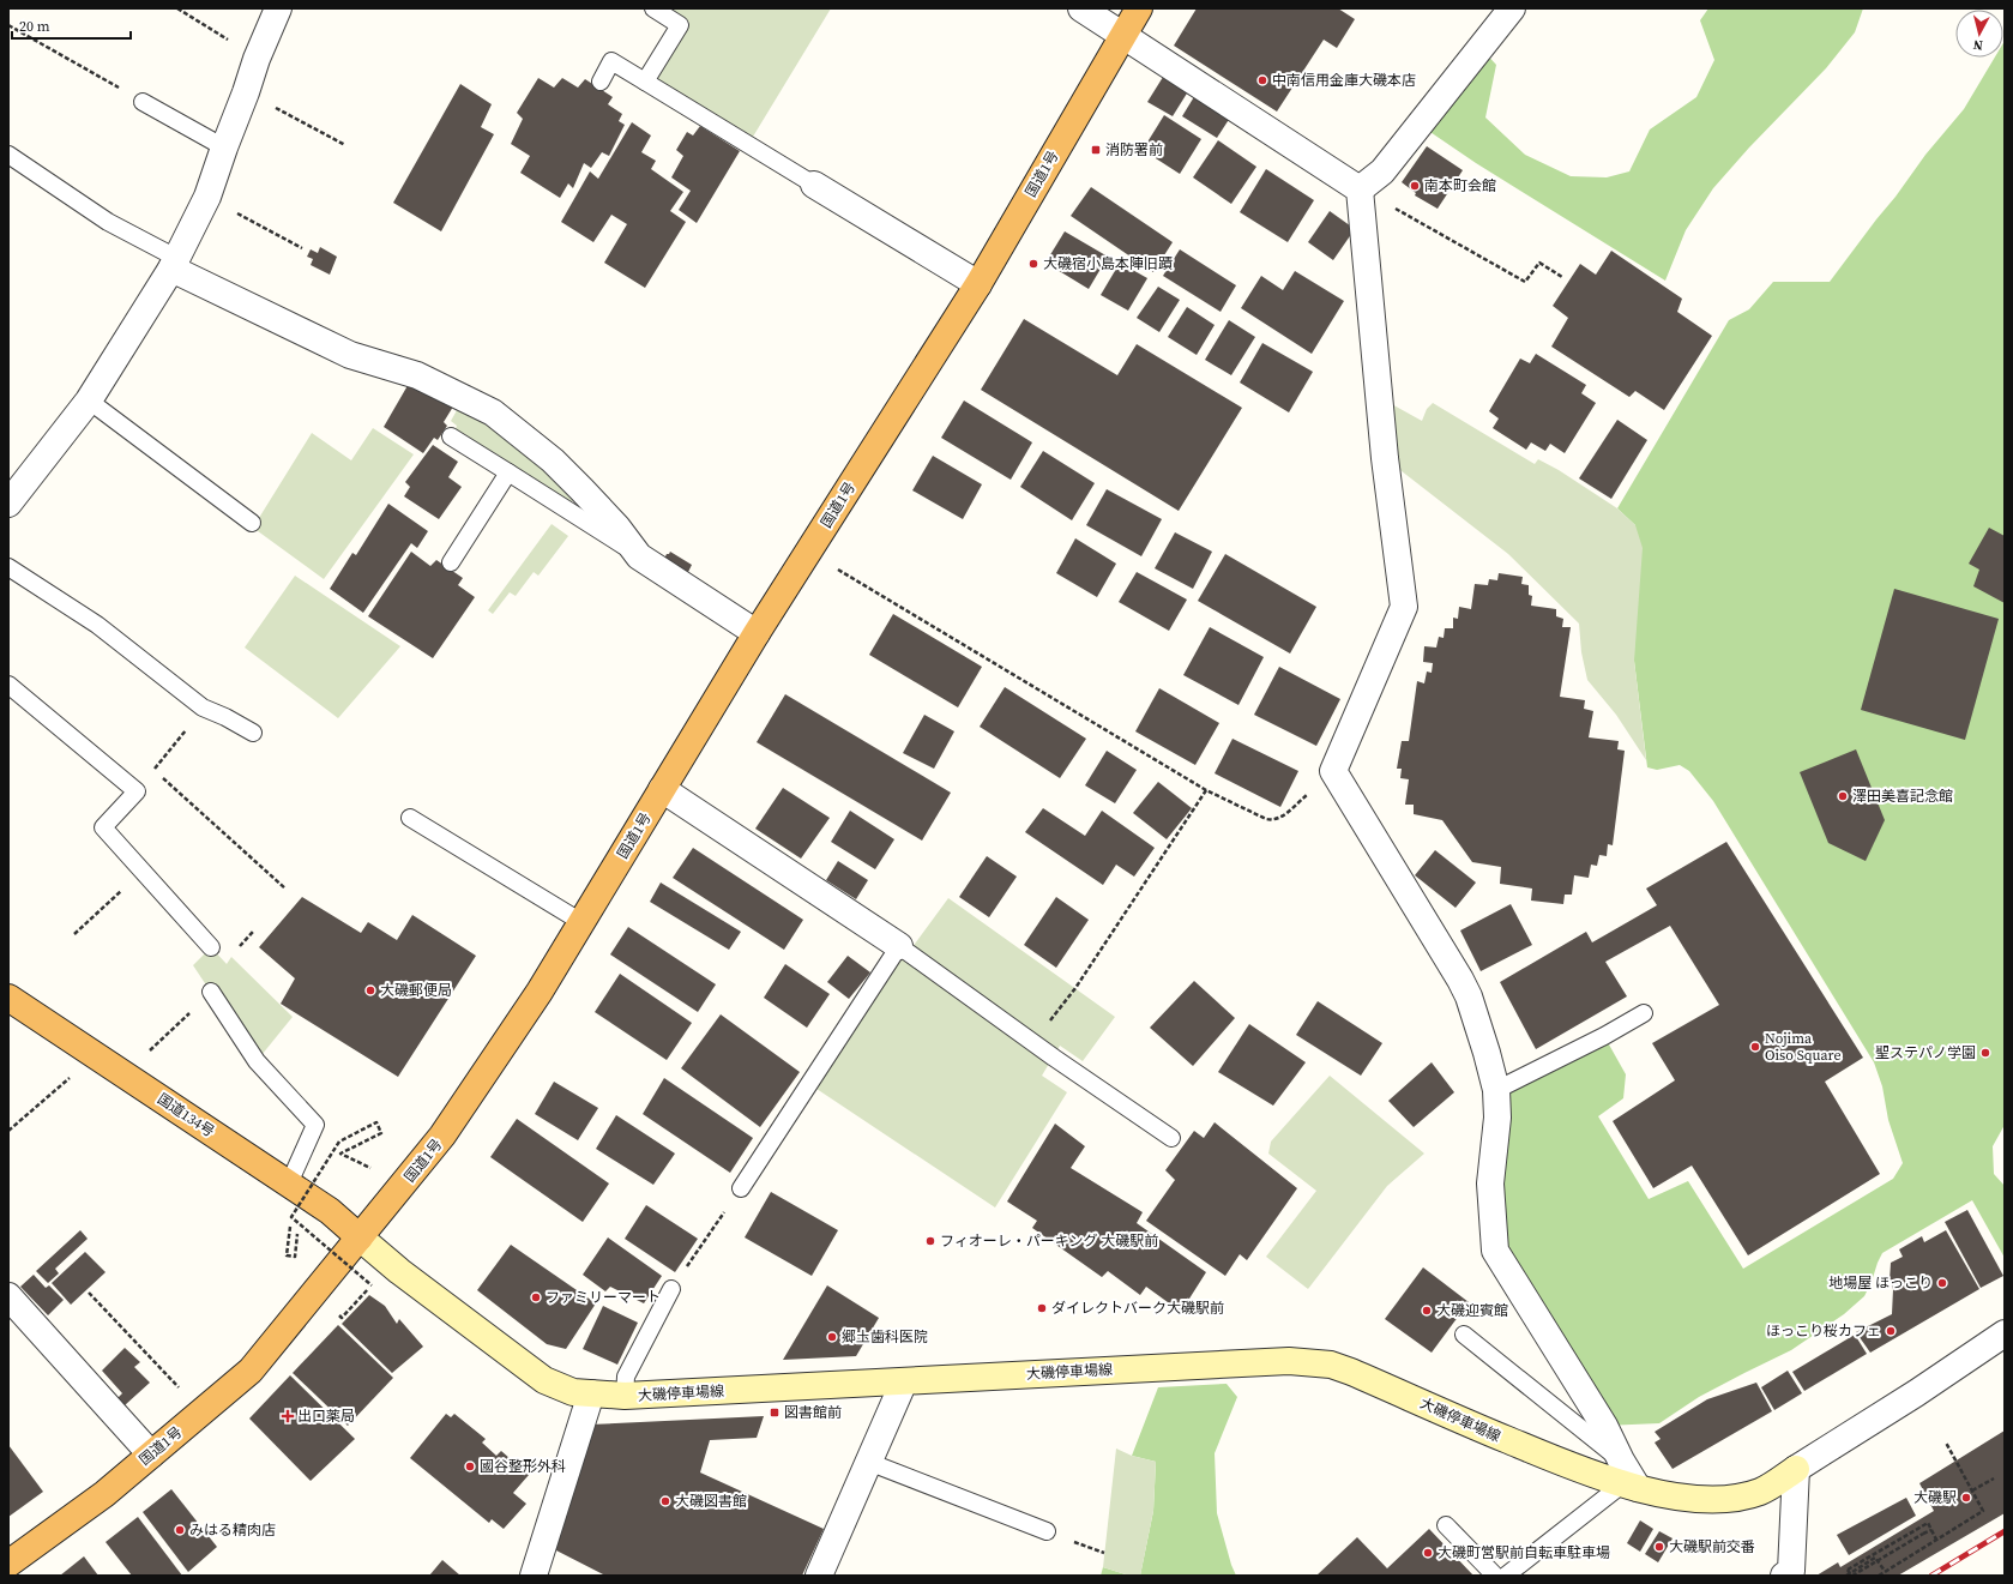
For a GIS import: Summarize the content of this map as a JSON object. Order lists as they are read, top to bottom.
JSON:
{
  "streets": {
    "highway": ["国道1号", "国道134号"],
    "main road": ["大磯停車場線"]
  },
  "crossings": [
    ["国道1号", "国道134号"],
    ["国道1号", "大磯停車場線"],
    ["国道134号", "大磯停車場線"]
  ],
  "places": {
    "other": [
      "中南信用金庫大磯本店",
      "南本町会館",
      "大磯宿小島本陣旧蹟",
      "澤田美喜記念館",
      "大磯郵便局",
      "Nojima Oiso Square",
      "聖ステパノ学園",
      "フィオーレ・パーキング 大磯駅前",
      "地場屋 ほっこり",
      "ファミリーマート",
      "ダイレクトバーク大磯駅前",
      "大磯迎賓館",
      "ほっこり桜カフェ",
      "郷圡歯科医院",
      "國谷整形外科",
      "大磯駅",
      "大磯図書館",
      "みはる精肉店",
      "大磯駅前交番",
      "大磯町営駅前自転車駐車場"
    ],
    "transit": ["消防署前", "図書館前"],
    "health": ["出口薬局"]
  },
  "scale_bar": "20 m",
  "north": "bottom"
}
